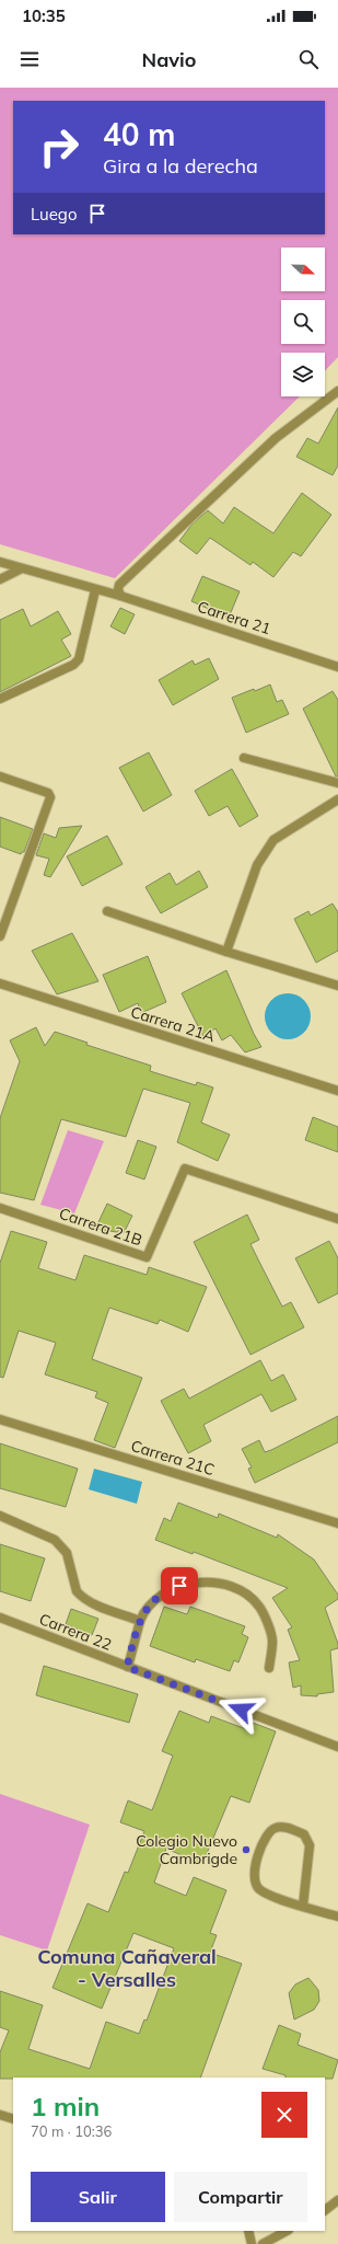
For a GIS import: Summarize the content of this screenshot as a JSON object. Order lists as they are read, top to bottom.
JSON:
{
  "streets": {
    "street": [
      "Carrera 21",
      "Carrera 21A",
      "Carrera 21B",
      "Carrera 21C",
      "Carrera 22"
    ]
  },
  "districts": ["Comuna Cañaveral - Versalles"],
  "places": ["Colegio Nuevo Cambrigde"],
  "north": "right",
  "page": {
    "status": "10:35",
    "header": "Navio",
    "turn": ["40 m", "Gira a la derecha"],
    "then": "Luego",
    "heading": ["1 min", "70 m · 10:36"],
    "buttons": ["Salir", "Compartir"]
  }
}
